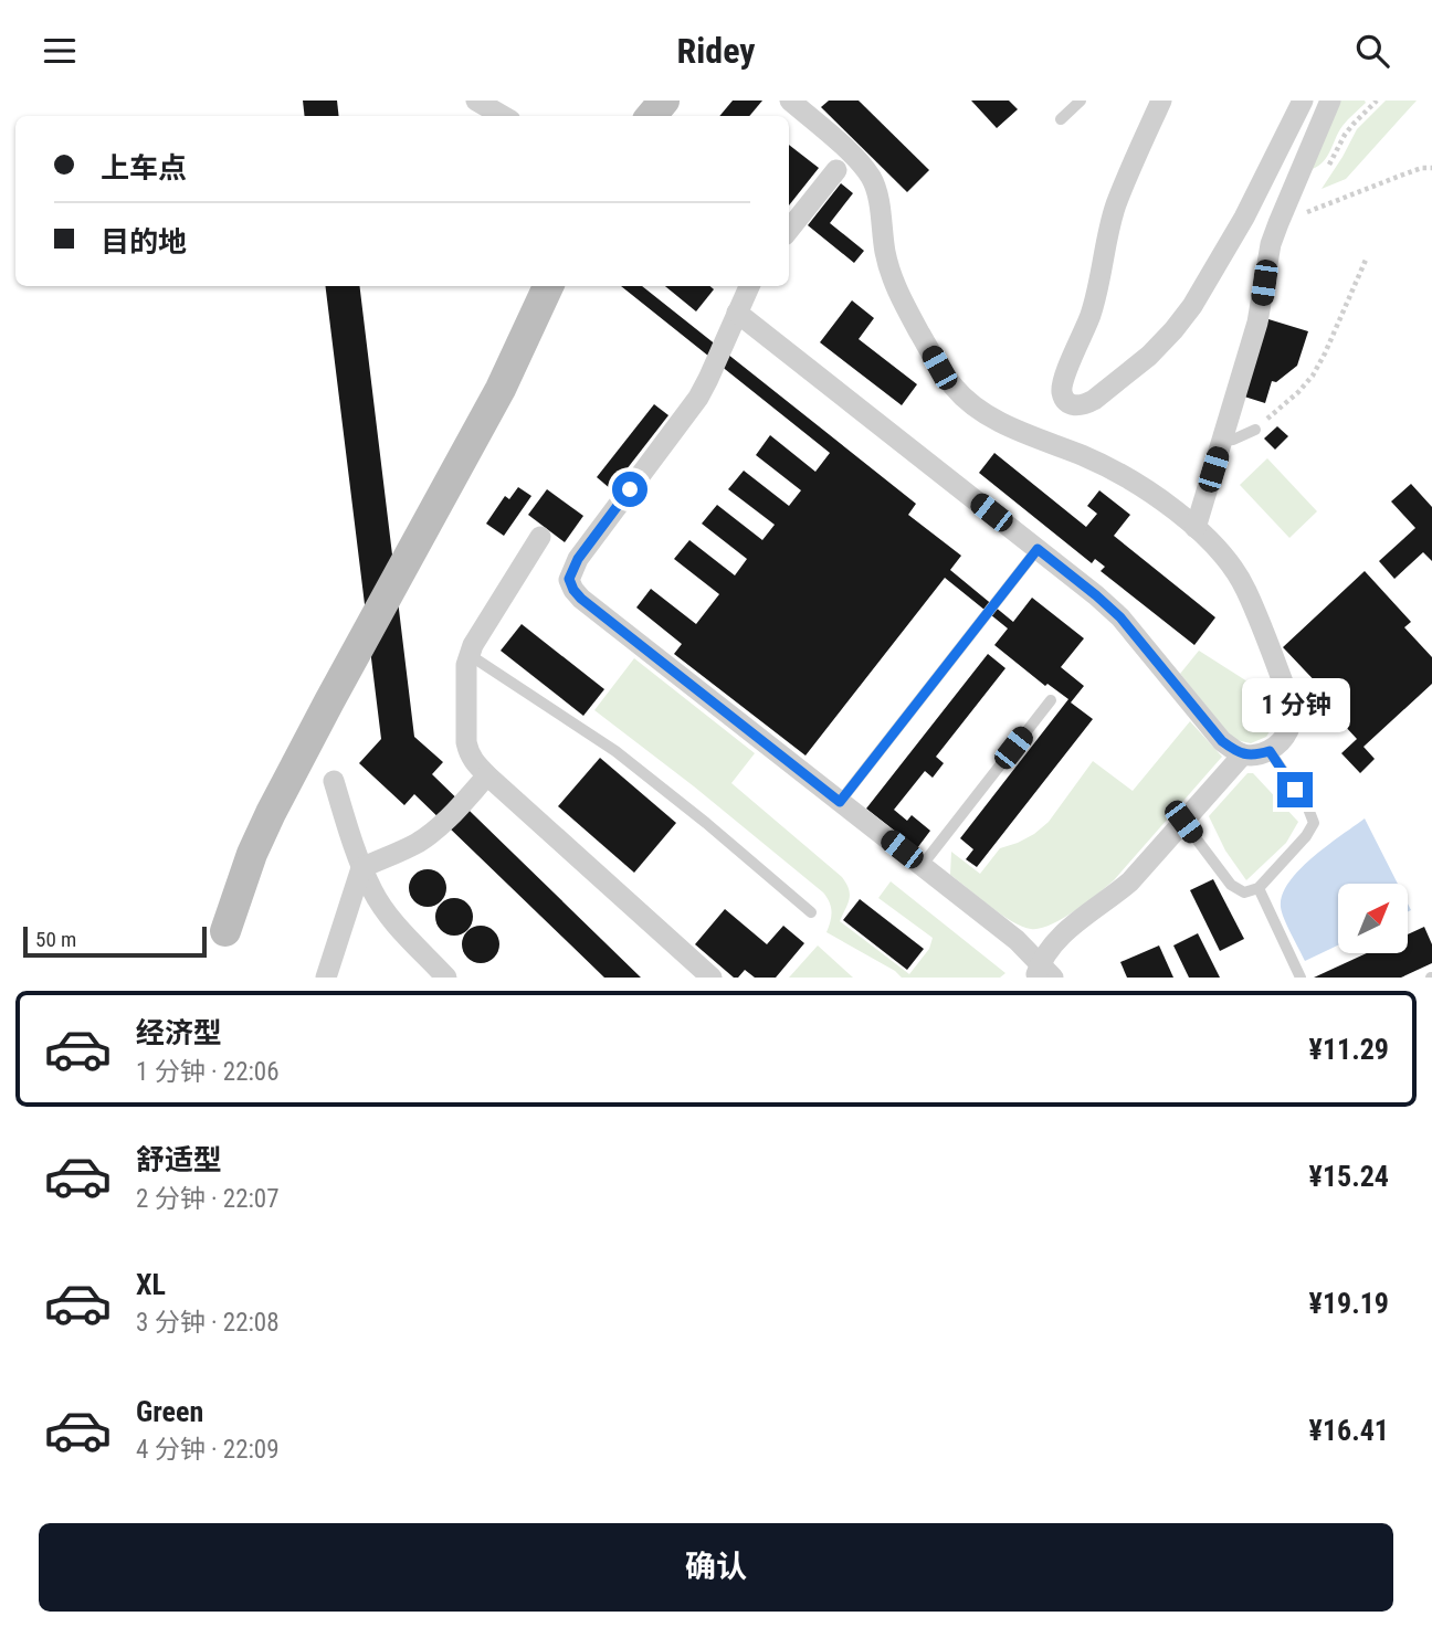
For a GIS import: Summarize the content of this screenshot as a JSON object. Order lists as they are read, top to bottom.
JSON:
{
  "scale_bar": "50 m",
  "north": "top right",
  "page": {
    "header": "Ridey",
    "banner": ["上车点", "目的地"],
    "bubble": "1 分钟",
    "scale": "50 m",
    "list": [
      {
        "name": "经济型",
        "note": "1 分钟 · 22:06",
        "value": "¥11.29"
      },
      {
        "name": "舒适型",
        "note": "2 分钟 · 22:07",
        "value": "¥15.24"
      },
      {
        "name": "XL",
        "note": "3 分钟 · 22:08",
        "value": "¥19.19"
      },
      {
        "name": "Green",
        "note": "4 分钟 · 22:09",
        "value": "¥16.41"
      }
    ],
    "buttons": "确认"
  }
}
